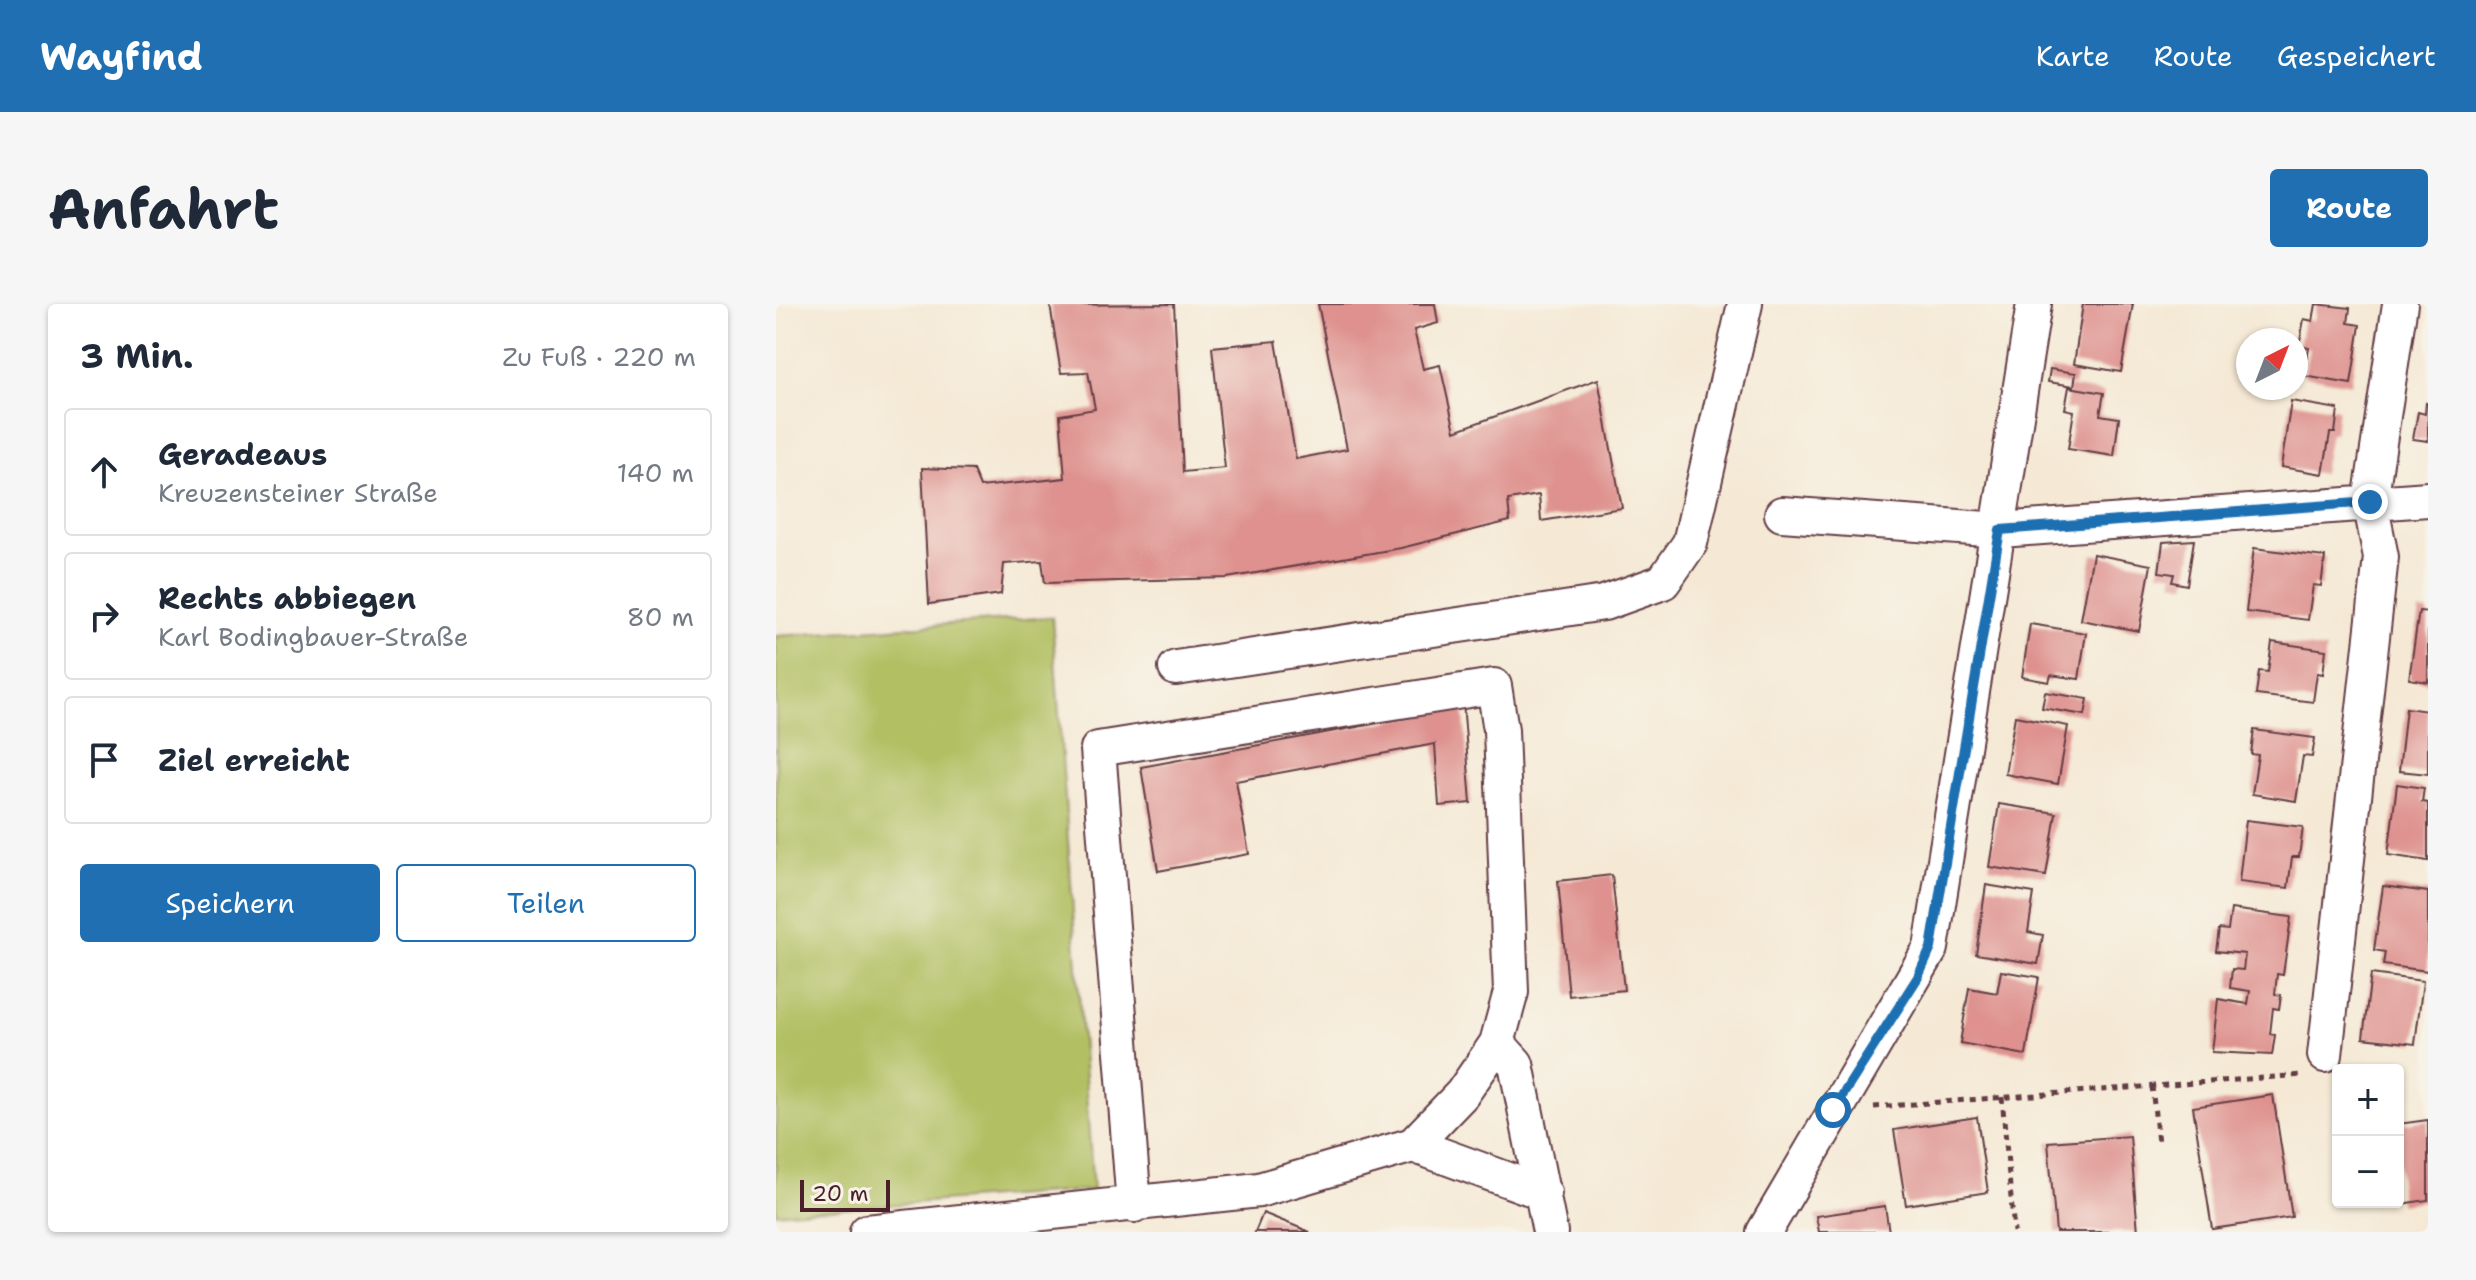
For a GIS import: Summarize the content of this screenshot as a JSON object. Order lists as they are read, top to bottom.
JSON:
{
  "scale_bar": "20 m",
  "north": "top right",
  "page": {
    "header": "Wayfind",
    "nav": ["Karte", "Route", "Gespeichert"],
    "buttons": [
      "Route",
      ["Speichern", "Teilen"]
    ],
    "title": "Anfahrt",
    "heading": ["3 Min.", "Zu Fuß · 220 m"],
    "list": [
      ["Geradeaus", "Kreuzensteiner Straße", "140 m"],
      ["Rechts abbiegen", "Karl Bodingbauer-Straße", "80 m"],
      "Ziel erreicht"
    ],
    "map_buttons": ["+", "−"],
    "scale": "20 m"
  }
}
